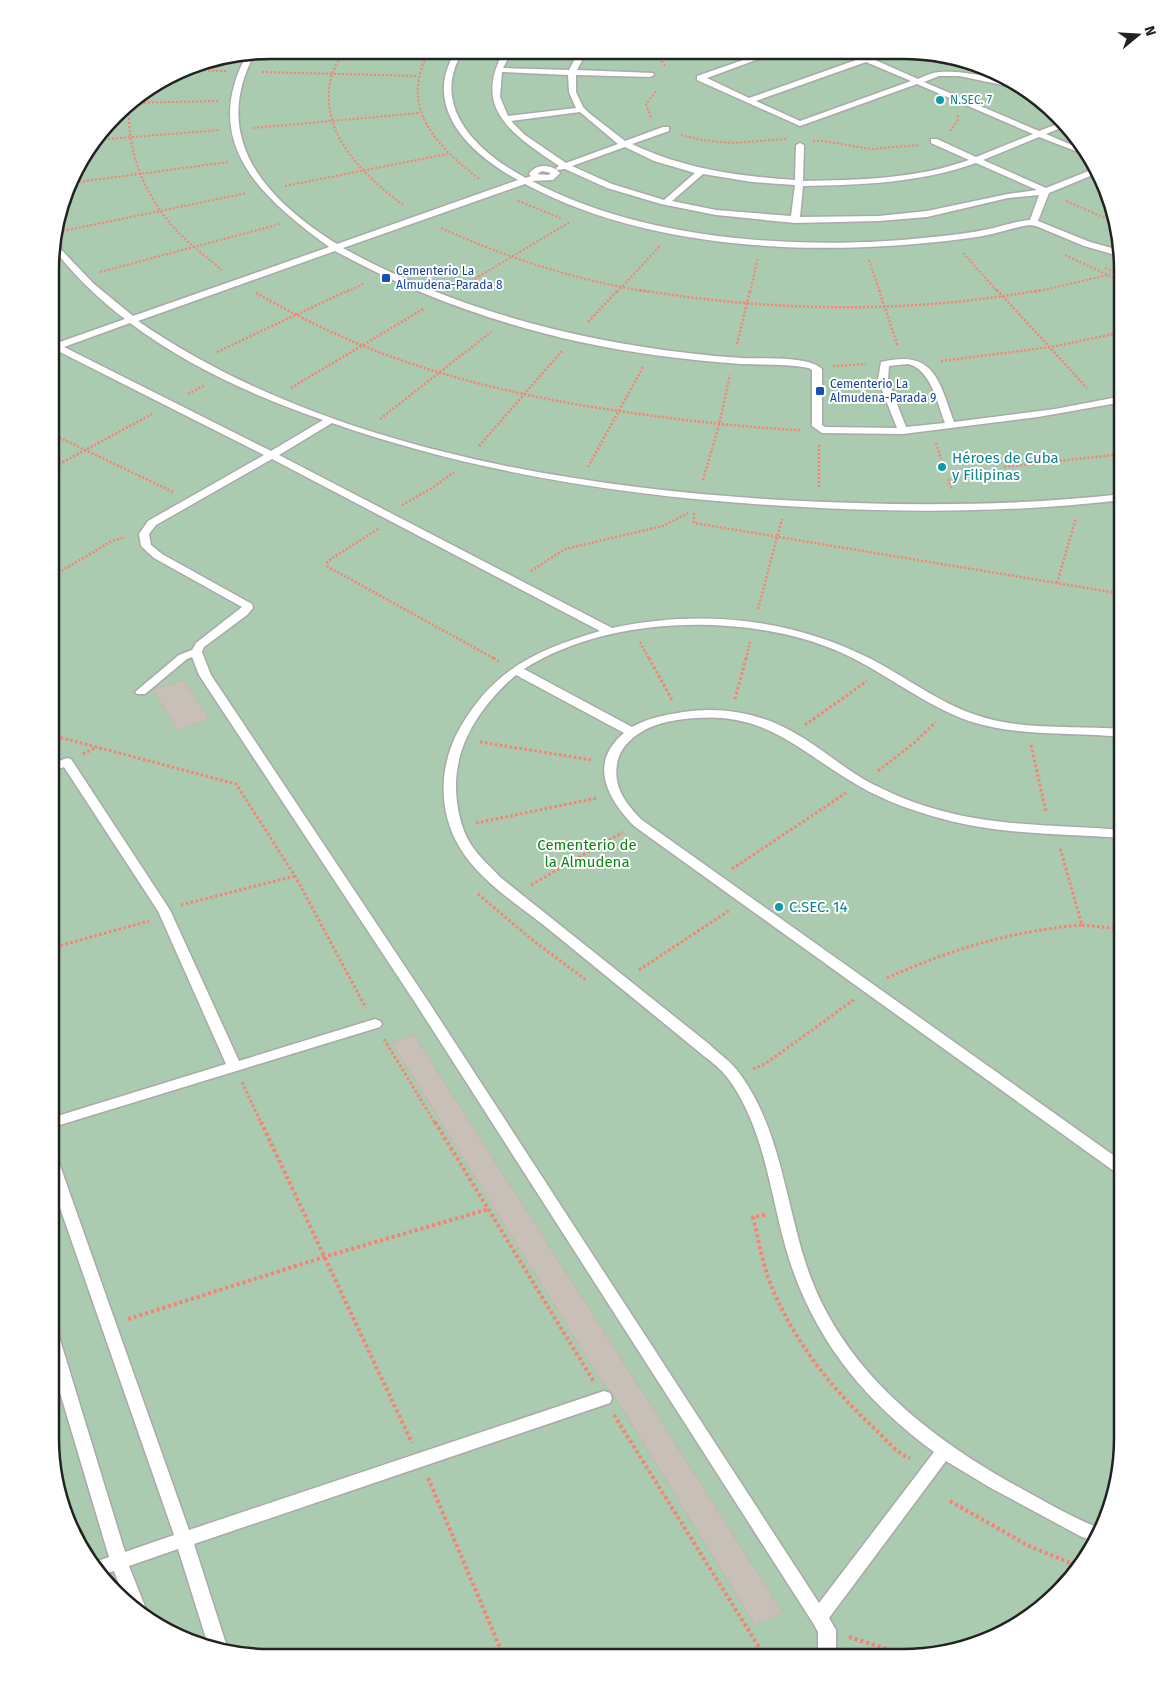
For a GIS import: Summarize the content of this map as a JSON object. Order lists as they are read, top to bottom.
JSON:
{
  "parks": ["Cementerio de la Almudena"],
  "places": {
    "other": ["N.SEC. 7", "Héroes de Cuba y Filipinas", "C.SEC. 14"],
    "transit": ["Cementerio La Almudena-Parada 8", "Cementerio La Almudena-Parada 9"]
  },
  "north": "right"
}
